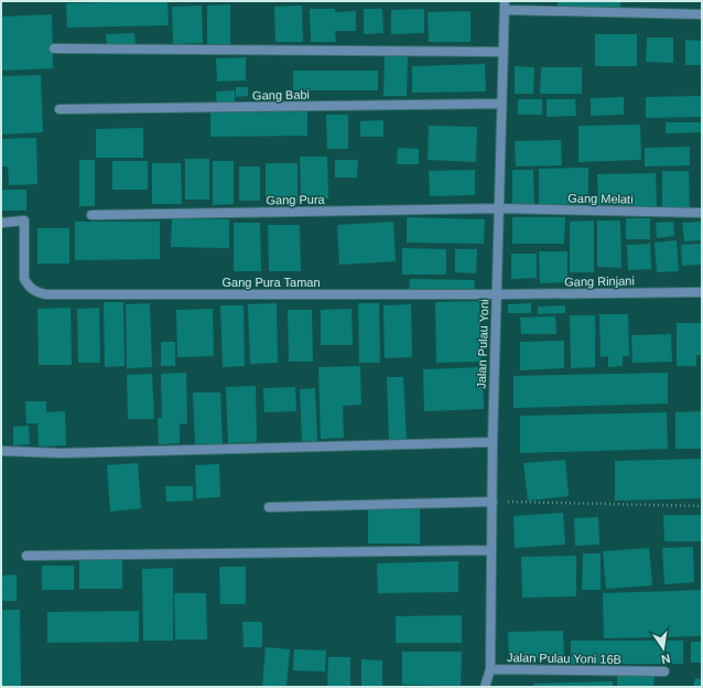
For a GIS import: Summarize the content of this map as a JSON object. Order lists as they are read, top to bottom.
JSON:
{
  "streets": {
    "street": [
      "Gang Babi",
      "Gang Melati",
      "Gang Pura",
      "Gang Rinjani",
      "Gang Pura Taman",
      "Jalan Pulau Yoni",
      "Jalan Pulau Yoni 16B"
    ]
  },
  "crossings": [
    ["Gang Babi", "Jalan Pulau Yoni"],
    ["Gang Melati", "Gang Pura"],
    ["Gang Melati", "Jalan Pulau Yoni"],
    ["Gang Pura", "Jalan Pulau Yoni"],
    ["Gang Rinjani", "Gang Pura Taman"],
    ["Gang Rinjani", "Jalan Pulau Yoni"],
    ["Gang Pura Taman", "Jalan Pulau Yoni"],
    ["Jalan Pulau Yoni", "Jalan Pulau Yoni 16B"]
  ],
  "north": "bottom"
}
